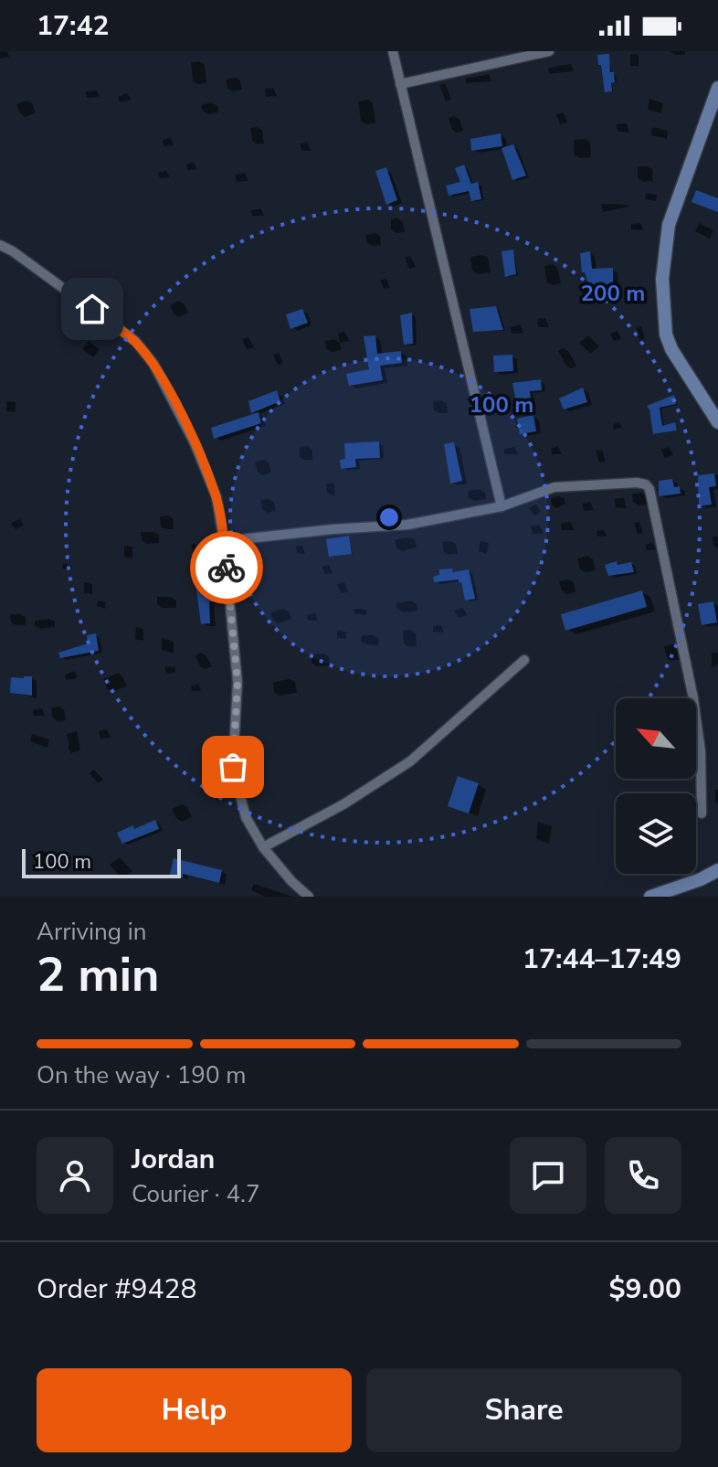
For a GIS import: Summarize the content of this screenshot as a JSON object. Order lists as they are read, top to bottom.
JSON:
{
  "scale_bar": "100 m",
  "north": "top left",
  "page": {
    "status": "17:42",
    "scale": "100 m",
    "heading": ["2 min", "Arriving in", "17:44–17:49"],
    "panel": [
      "Jordan",
      "Courier · 4.7",
      "Order #9428",
      "$9.00"
    ],
    "bar": "On the way · 190 m",
    "buttons": ["Help", "Share"]
  },
  "rings": ["200 m", "100 m"]
}
